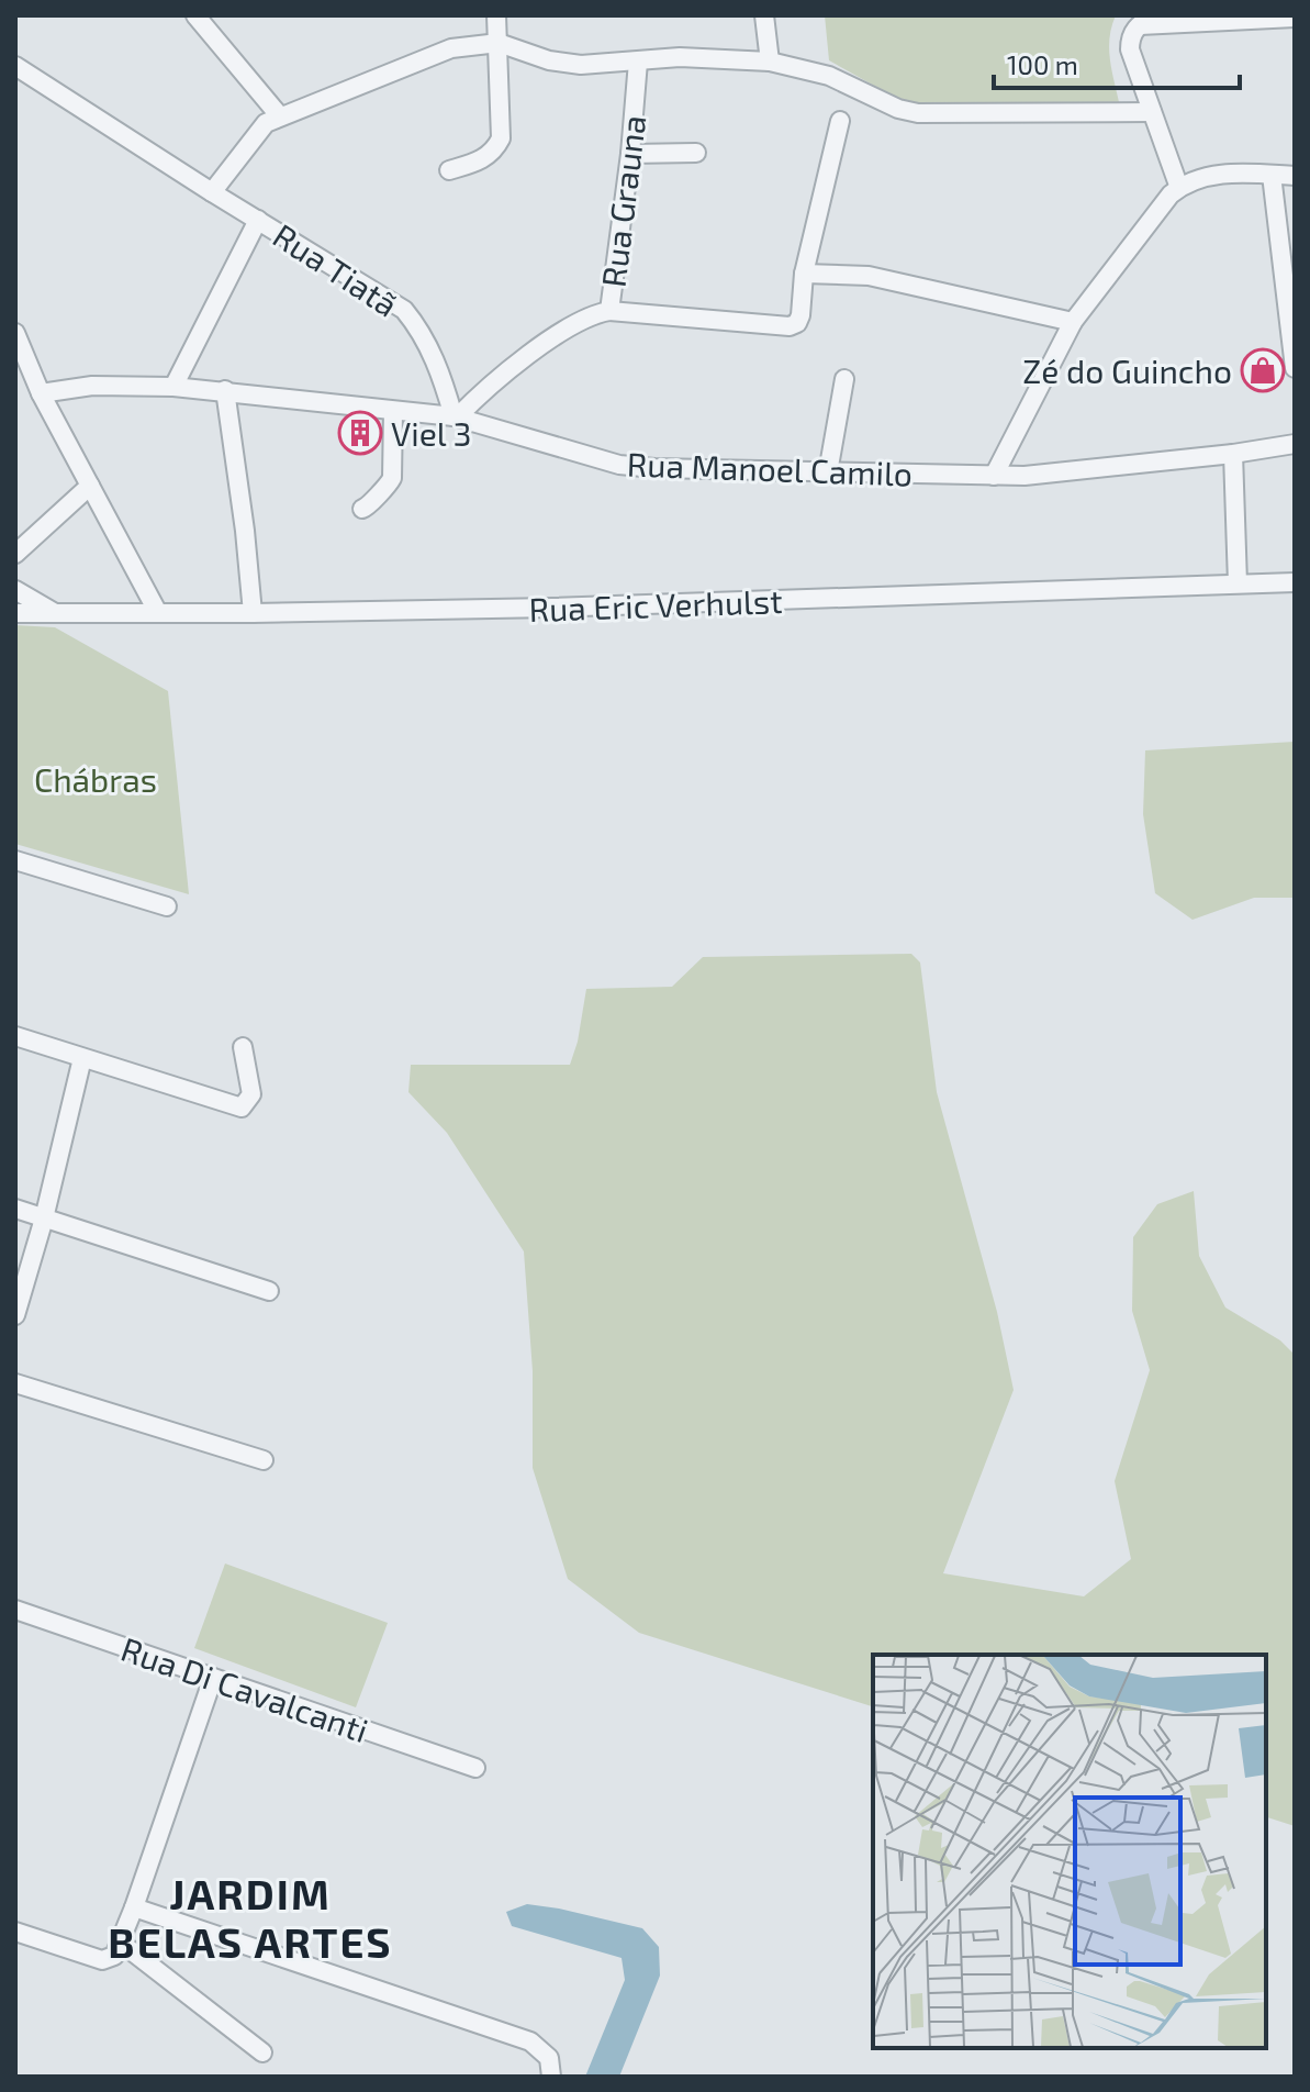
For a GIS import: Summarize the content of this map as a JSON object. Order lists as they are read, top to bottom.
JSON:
{
  "streets": {
    "street": [
      "Rua Grauna",
      "Rua Tiatã",
      "Rua Manoel Camilo",
      "Rua Eric Verhulst",
      "Rua Di Cavalcanti"
    ]
  },
  "crossings": [
    ["Rua Grauna", "Rua Tiatã"],
    ["Rua Grauna", "Rua Manoel Camilo"],
    ["Rua Tiatã", "Rua Manoel Camilo"]
  ],
  "districts": ["JARDIM BELAS ARTES"],
  "parks": ["Chábras"],
  "places": {
    "shop": ["Zé do Guincho"],
    "building": ["Viel 3"]
  },
  "scale_bar": "100 m"
}
